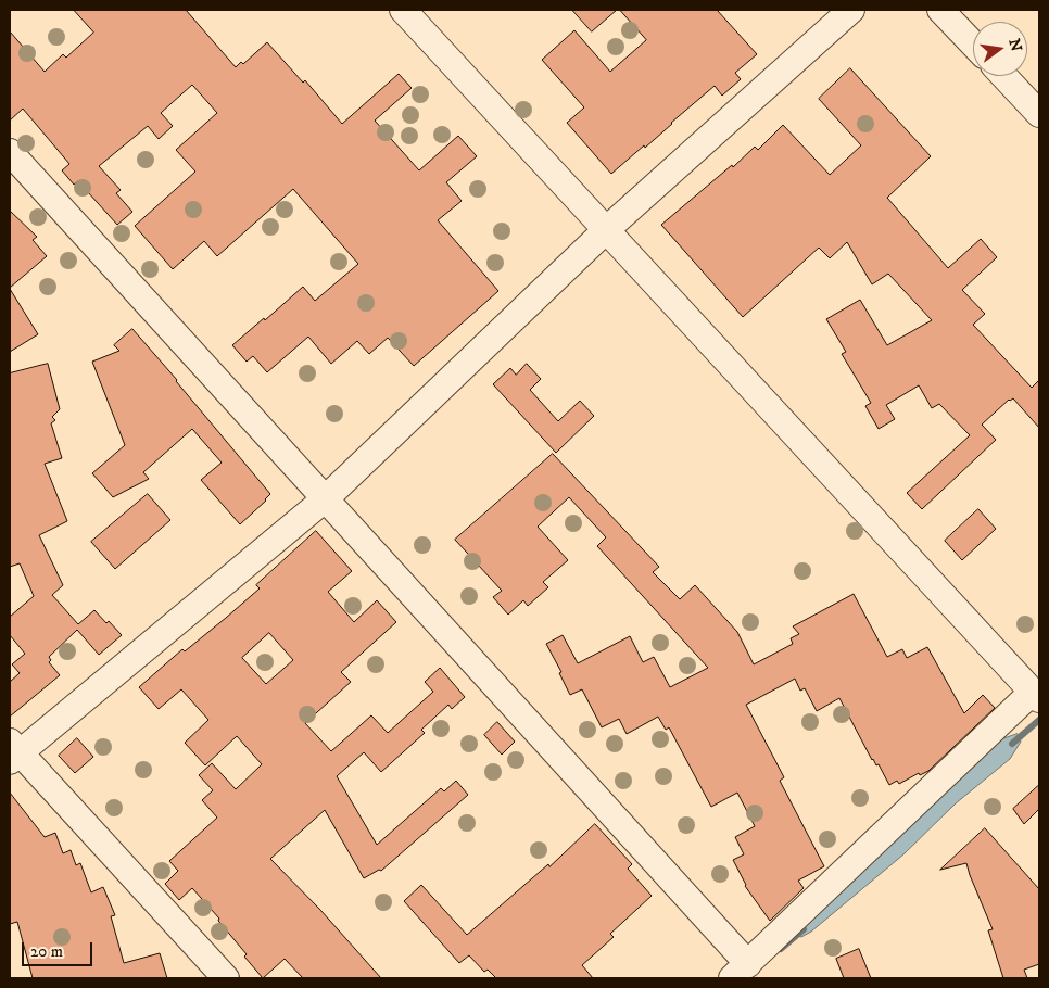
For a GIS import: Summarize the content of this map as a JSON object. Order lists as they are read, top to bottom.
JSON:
{
  "scale_bar": "20 m",
  "north": "right"
}
